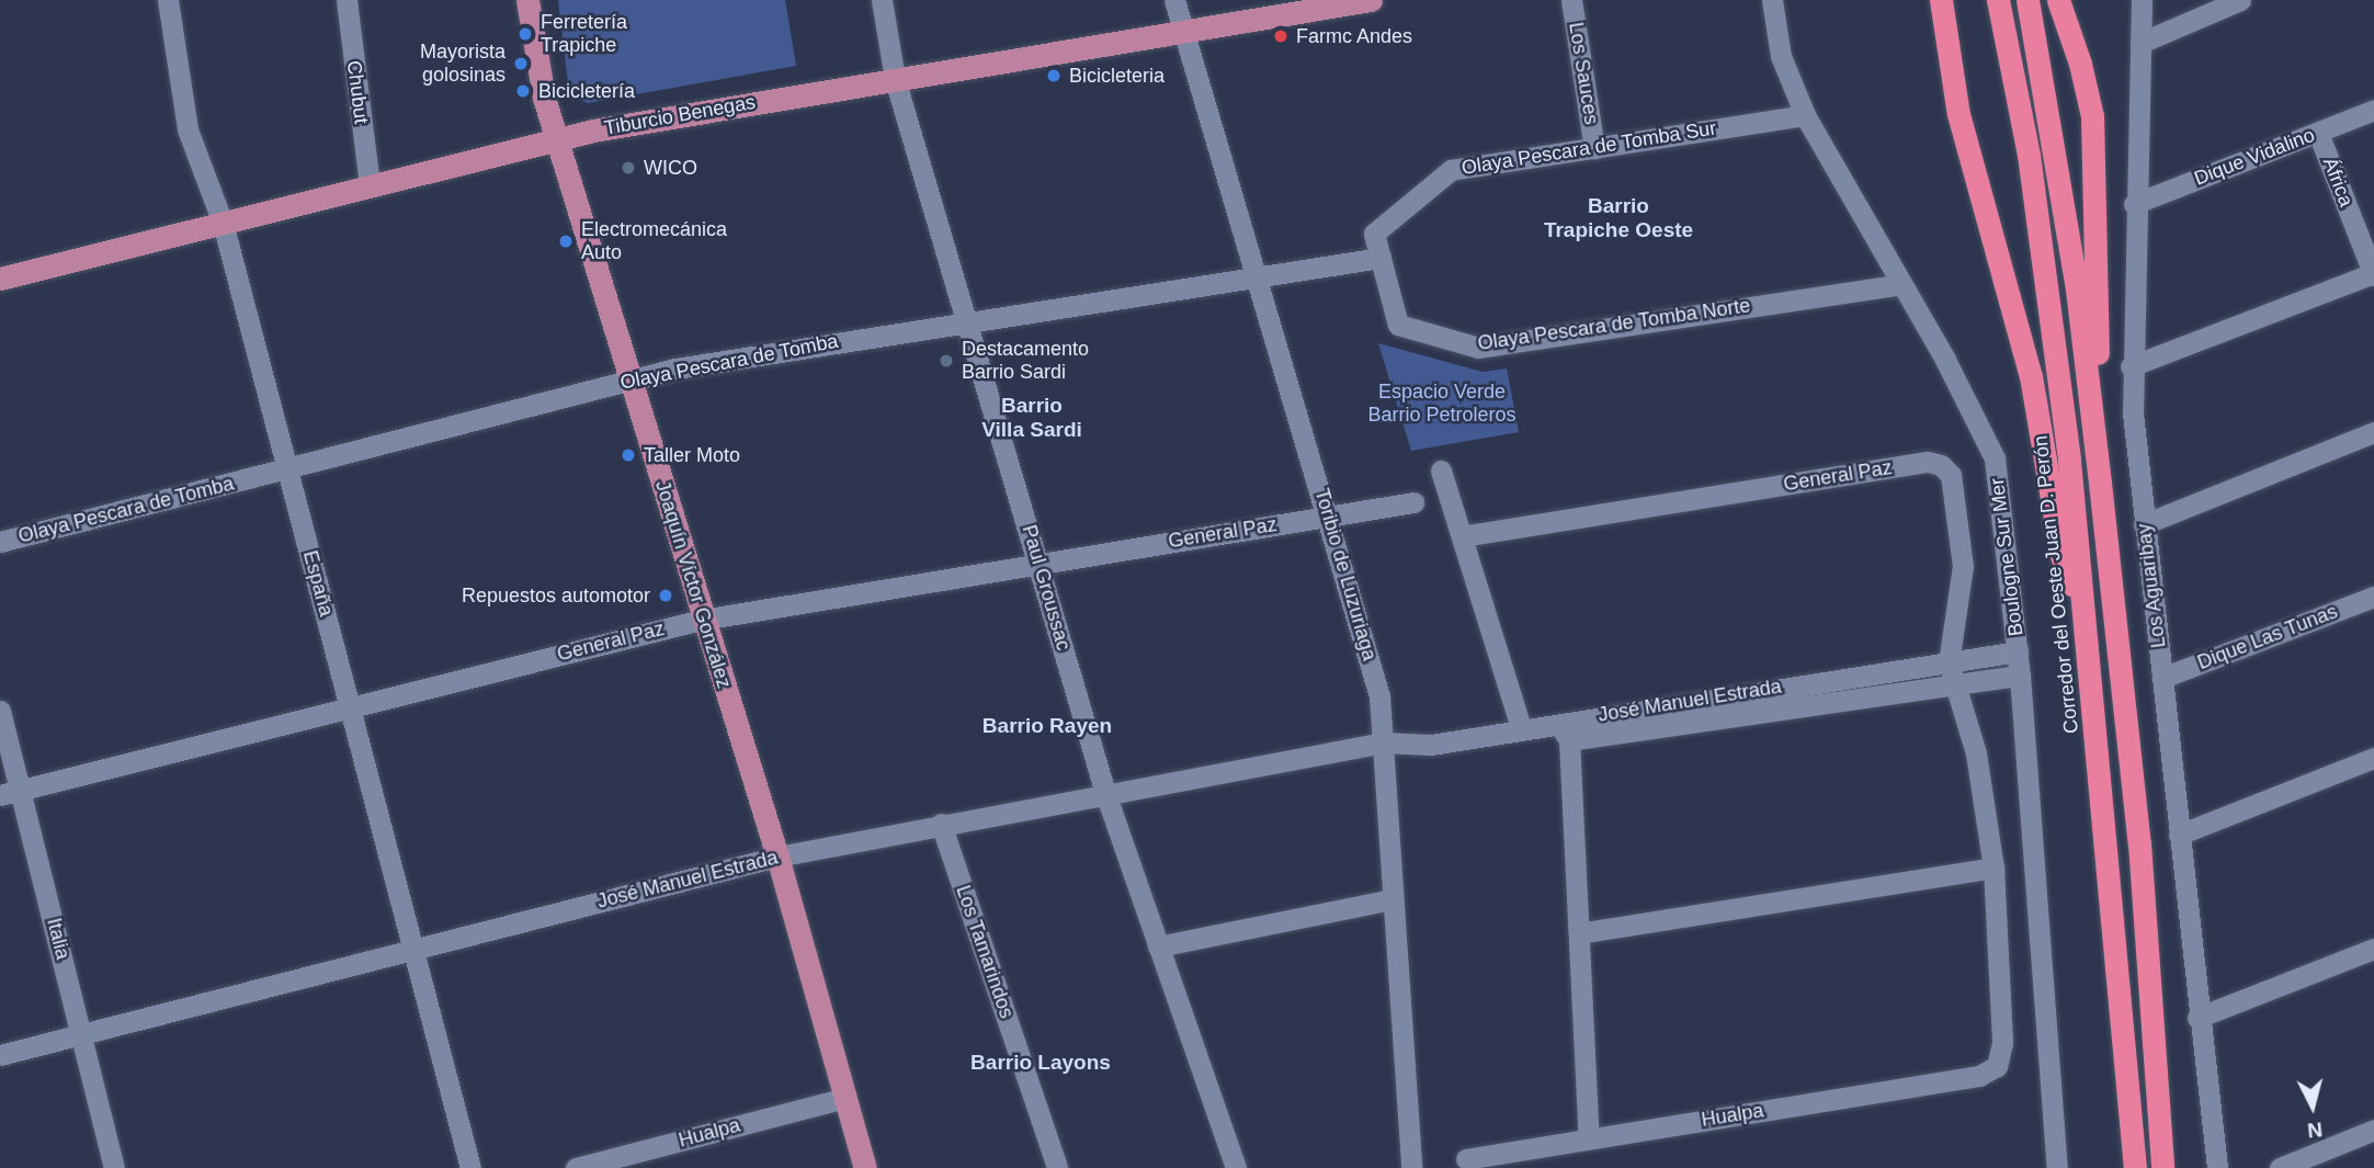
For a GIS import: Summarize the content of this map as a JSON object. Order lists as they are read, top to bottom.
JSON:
{
  "streets": {
    "highway": ["Corredor del Oeste Juan D. Perón"],
    "main road": ["Tiburcio Benegas", "Joaquín Víctor González"],
    "street": [
      "Los Sauces",
      "Chubut",
      "Olaya Pescara de Tomba Sur",
      "Dique Vidalino",
      "África",
      "Olaya Pescara de Tomba Norte",
      "Olaya Pescara de Tomba",
      "General Paz",
      "Boulogne Sur Mer",
      "Toribio de Luzuriaga",
      "España",
      "Los Aguaribay",
      "Paul Groussac",
      "Dique Las Tunas",
      "José Manuel Estrada",
      "Italia",
      "Los Tamarindos",
      "Hualpa"
    ]
  },
  "crossings": [
    ["Los Sauces", "Olaya Pescara de Tomba Sur"],
    ["Chubut", "Tiburcio Benegas"],
    ["Tiburcio Benegas", "Toribio de Luzuriaga"],
    ["Tiburcio Benegas", "España"],
    ["Tiburcio Benegas", "Joaquín Víctor González"],
    ["Tiburcio Benegas", "Paul Groussac"],
    ["Olaya Pescara de Tomba Sur", "Olaya Pescara de Tomba Norte"],
    ["Olaya Pescara de Tomba Sur", "Olaya Pescara de Tomba"],
    ["Olaya Pescara de Tomba Sur", "Boulogne Sur Mer"],
    ["Dique Vidalino", "África"],
    ["Dique Vidalino", "Los Aguaribay"],
    ["Olaya Pescara de Tomba Norte", "Olaya Pescara de Tomba"],
    ["Olaya Pescara de Tomba Norte", "Boulogne Sur Mer"],
    ["Olaya Pescara de Tomba", "Toribio de Luzuriaga"],
    ["Olaya Pescara de Tomba", "España"],
    ["Olaya Pescara de Tomba", "Joaquín Víctor González"],
    ["Olaya Pescara de Tomba", "Paul Groussac"],
    ["General Paz", "Toribio de Luzuriaga"],
    ["General Paz", "España"],
    ["General Paz", "Joaquín Víctor González"],
    ["General Paz", "Paul Groussac"],
    ["General Paz", "José Manuel Estrada"],
    ["General Paz", "Italia"],
    ["Boulogne Sur Mer", "José Manuel Estrada"],
    ["Toribio de Luzuriaga", "José Manuel Estrada"],
    ["España", "José Manuel Estrada"],
    ["Joaquín Víctor González", "José Manuel Estrada"],
    ["Joaquín Víctor González", "Hualpa"],
    ["Los Aguaribay", "Dique Las Tunas"],
    ["Paul Groussac", "José Manuel Estrada"],
    ["José Manuel Estrada", "Italia"],
    ["José Manuel Estrada", "Los Tamarindos"]
  ],
  "districts": [
    "Barrio Trapiche Oeste",
    "Barrio Villa Sardi",
    "Barrio Rayen",
    "Barrio Layons"
  ],
  "parks": ["Espacio Verde Barrio Petroleros"],
  "places": [
    "Ferretería Trapiche",
    "Farmc Andes",
    "Mayorista golosinas",
    "Bicicleteria",
    "Bicicletería",
    "WICO",
    "Electromecánica Auto",
    "Destacamento Barrio Sardi",
    "Taller Moto",
    "Repuestos automotor"
  ],
  "north": "bottom"
}
